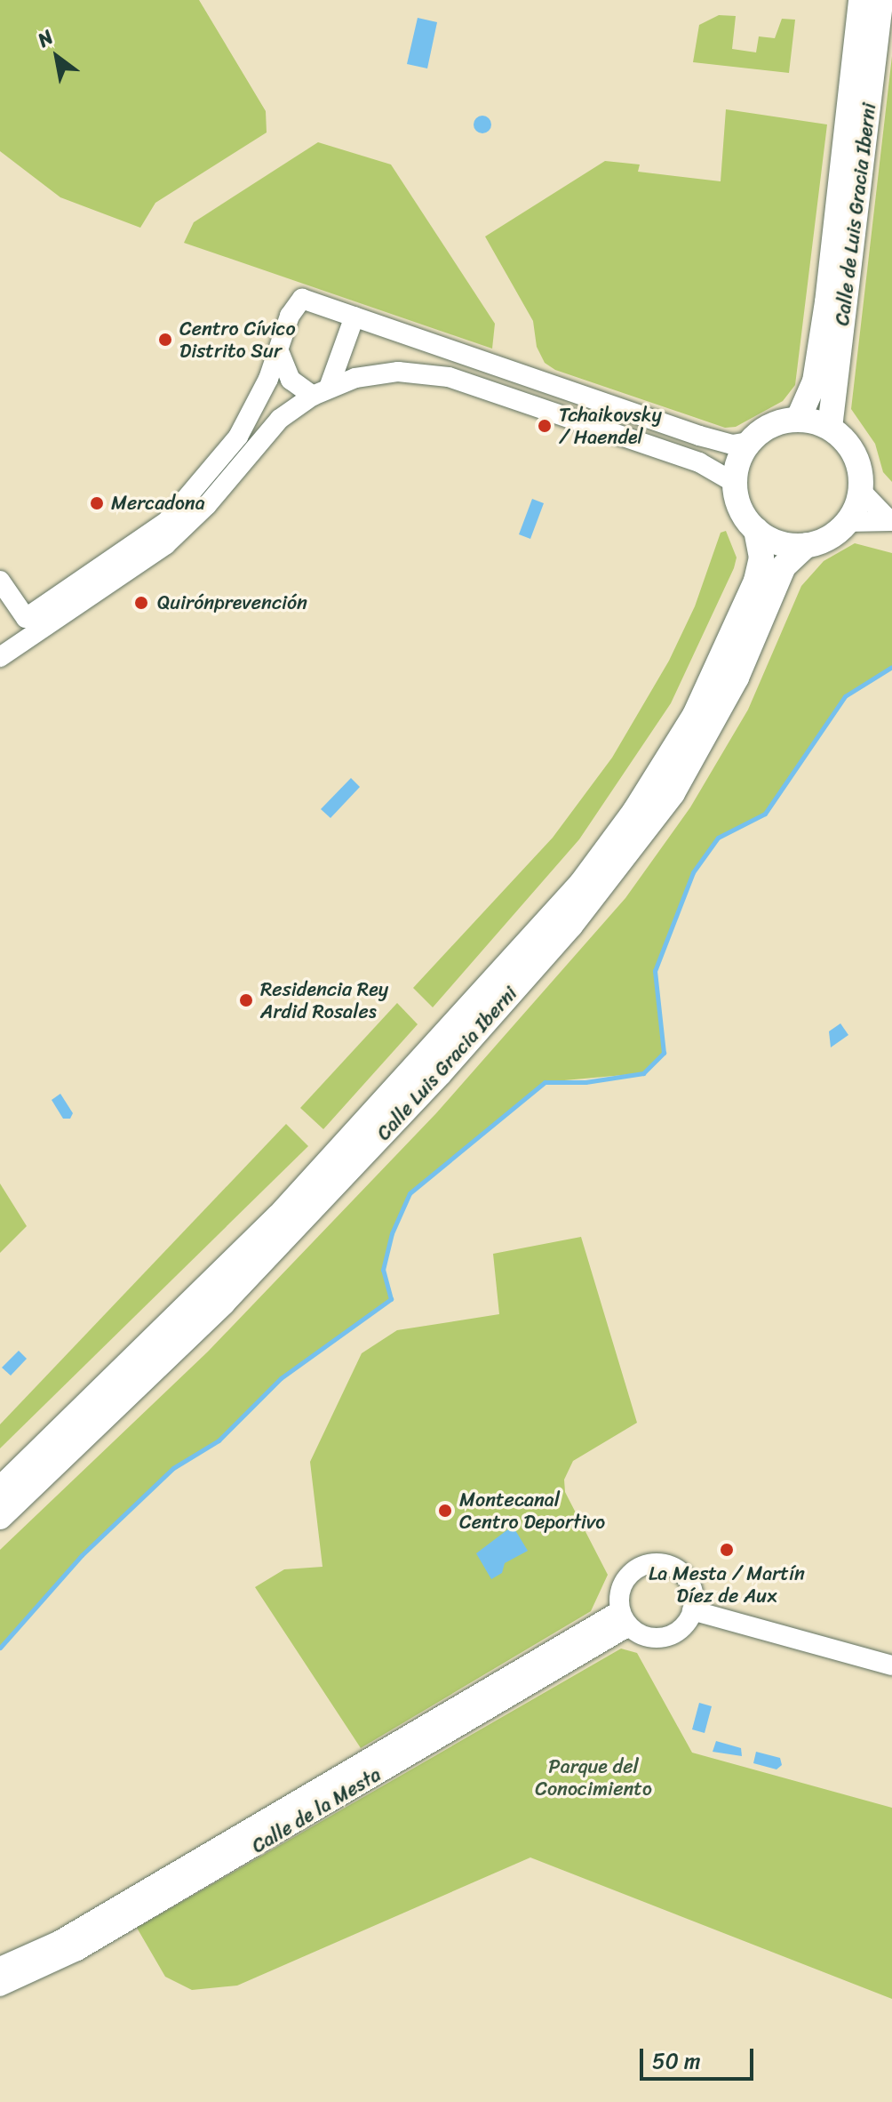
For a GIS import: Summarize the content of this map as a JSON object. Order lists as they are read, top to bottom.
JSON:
{
  "streets": {
    "main road": ["Calle de Luis Gracia Iberni", "Calle Luis Gracia Iberni"],
    "street": ["Calle de la Mesta"]
  },
  "crossings": [
    ["Calle de Luis Gracia Iberni", "Calle Luis Gracia Iberni"]
  ],
  "parks": ["Parque del Conocimiento"],
  "places": [
    "Centro Cívico Distrito Sur",
    "Tchaikovsky / Haendel",
    "Mercadona",
    "Quirónprevención",
    "Residencia Rey Ardid Rosales",
    "Montecanal Centro Deportivo",
    "La Mesta / Martín Díez de Aux"
  ],
  "scale_bar": "50 m",
  "north": "top left"
}
